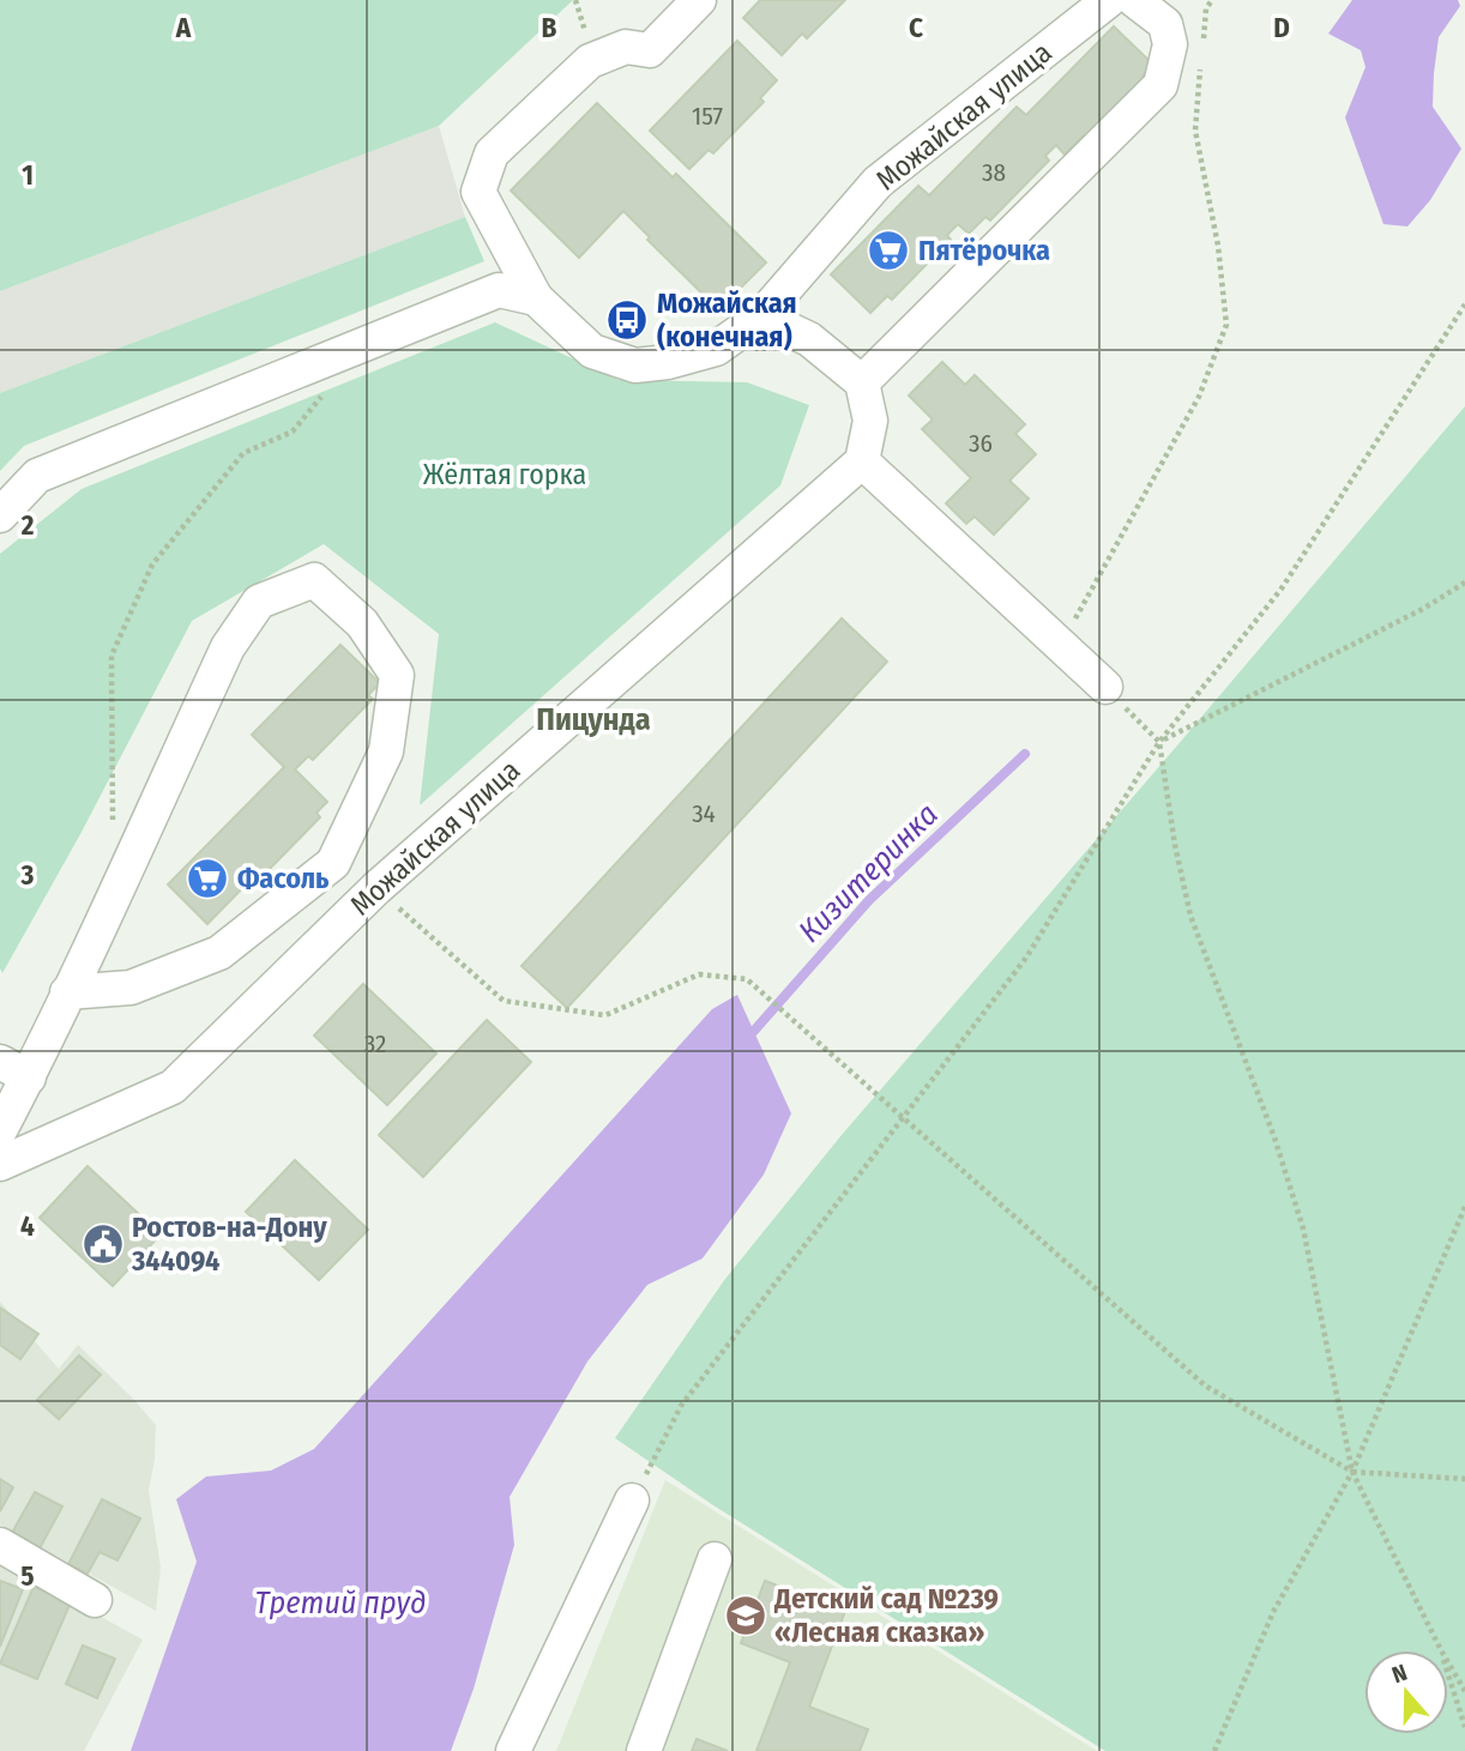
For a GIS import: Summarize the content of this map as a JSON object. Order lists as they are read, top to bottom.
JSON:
{
  "streets": {
    "street": ["Можайская улица"]
  },
  "districts": ["Пицунда"],
  "water": ["Кизитеринка", "Третий пруд"],
  "parks": ["Жёлтая горка"],
  "places": {
    "supermarket": ["Пятёрочка", "Фасоль"],
    "bus stop": ["Можайская (конечная)"],
    "public building": ["Ростов-на-Дону 344094"],
    "school or university": ["Детский сад №239 «Лесная сказка»"]
  },
  "house_numbers": [
    "157",
    "38",
    "36",
    "34",
    "32"
  ],
  "north": "top",
  "grid": {
    "columns": [
      "A",
      "B",
      "C",
      "D"
    ],
    "rows": [
      "1",
      "2",
      "3",
      "4",
      "5"
    ]
  }
}
